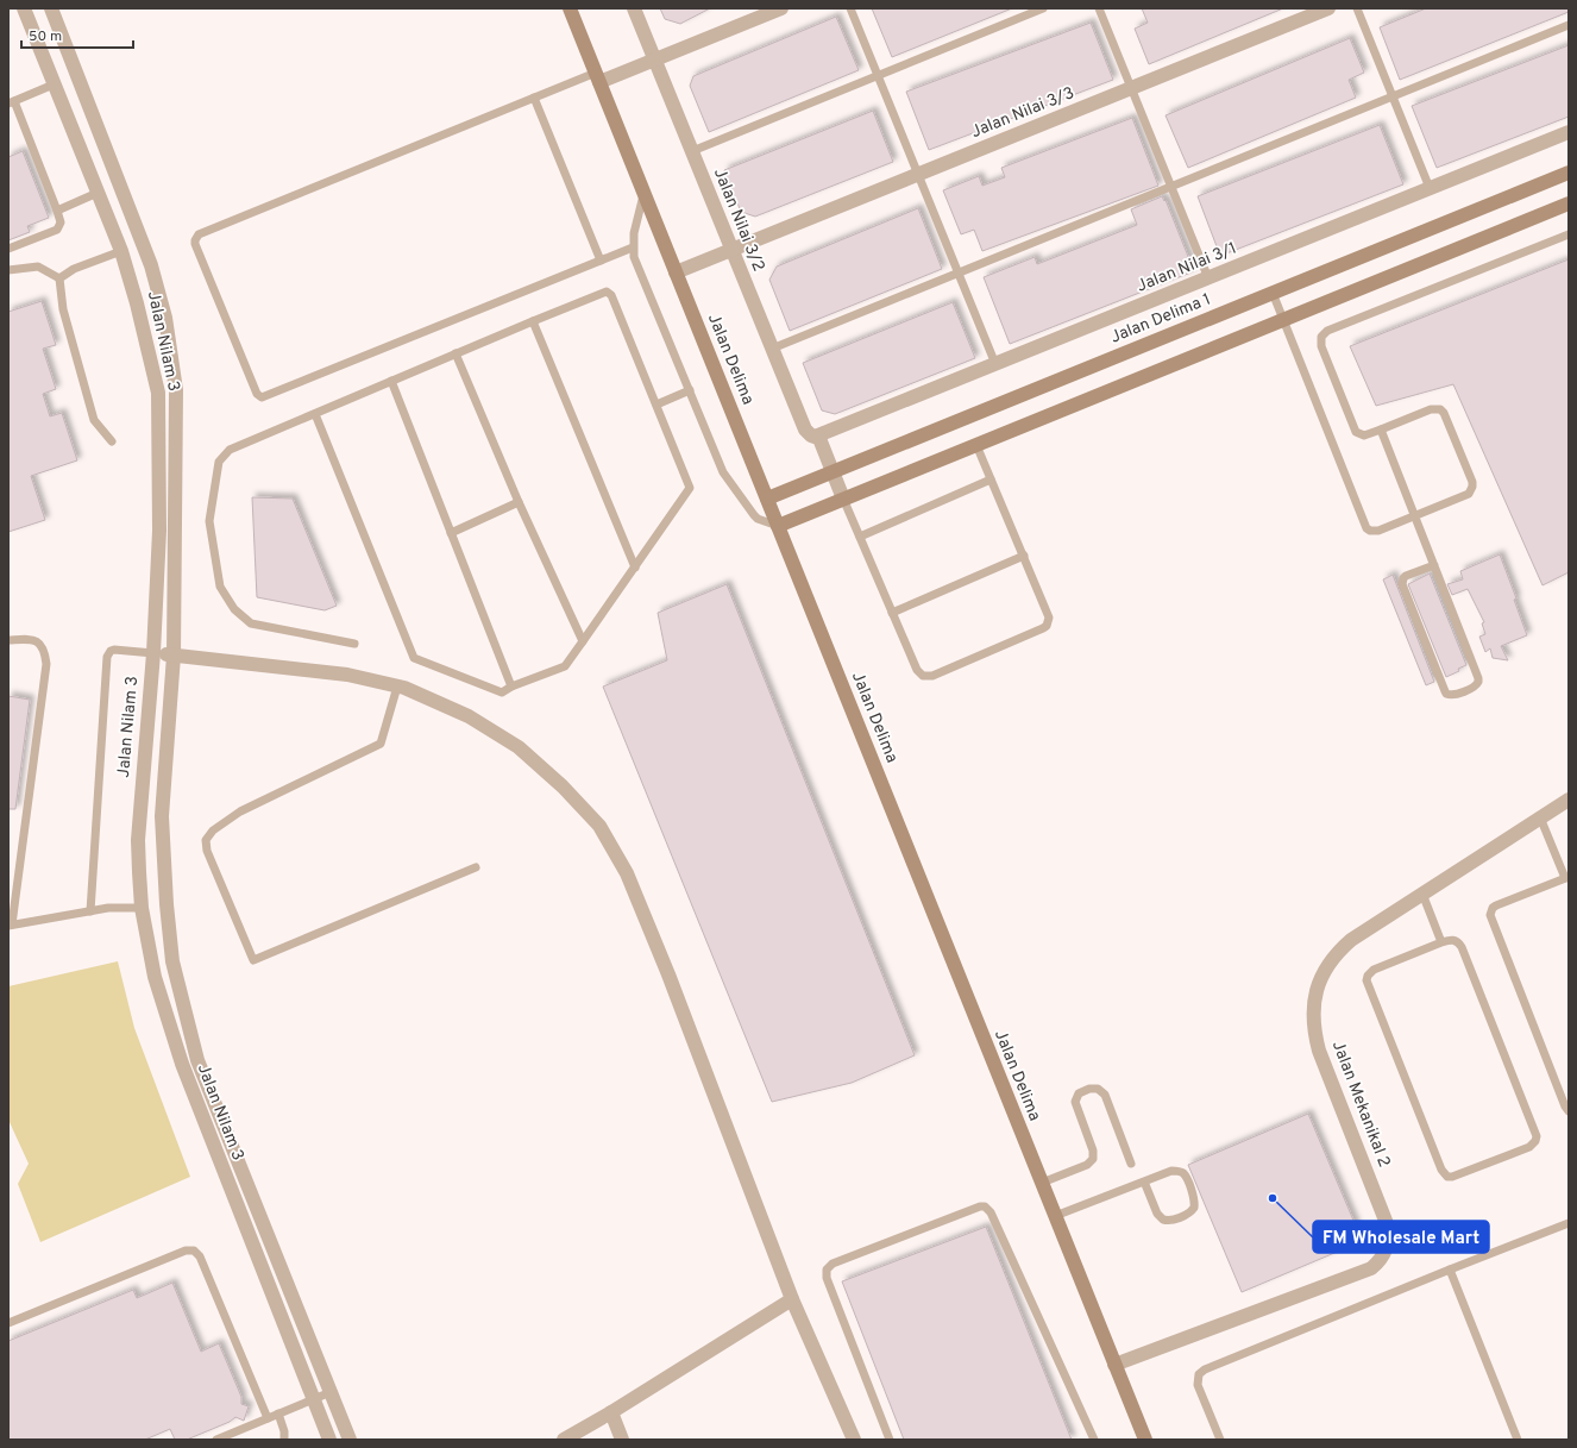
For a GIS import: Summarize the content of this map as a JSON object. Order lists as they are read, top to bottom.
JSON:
{
  "streets": {
    "street": [
      "Jalan Nilai 3/3",
      "Jalan Nilai 3/2",
      "Jalan Nilai 3/1",
      "Jalan Delima 1",
      "Jalan Nilam 3",
      "Jalan Delima",
      "Jalan Mekanikal 2"
    ]
  },
  "crossings": [
    ["Jalan Nilai 3/3", "Jalan Nilai 3/2"],
    ["Jalan Nilai 3/3", "Jalan Delima"],
    ["Jalan Nilai 3/2", "Jalan Nilai 3/1"],
    ["Jalan Delima 1", "Jalan Delima"],
    ["Jalan Delima", "Jalan Mekanikal 2"]
  ],
  "places": ["FM Wholesale Mart"],
  "scale_bar": "50 m"
}
